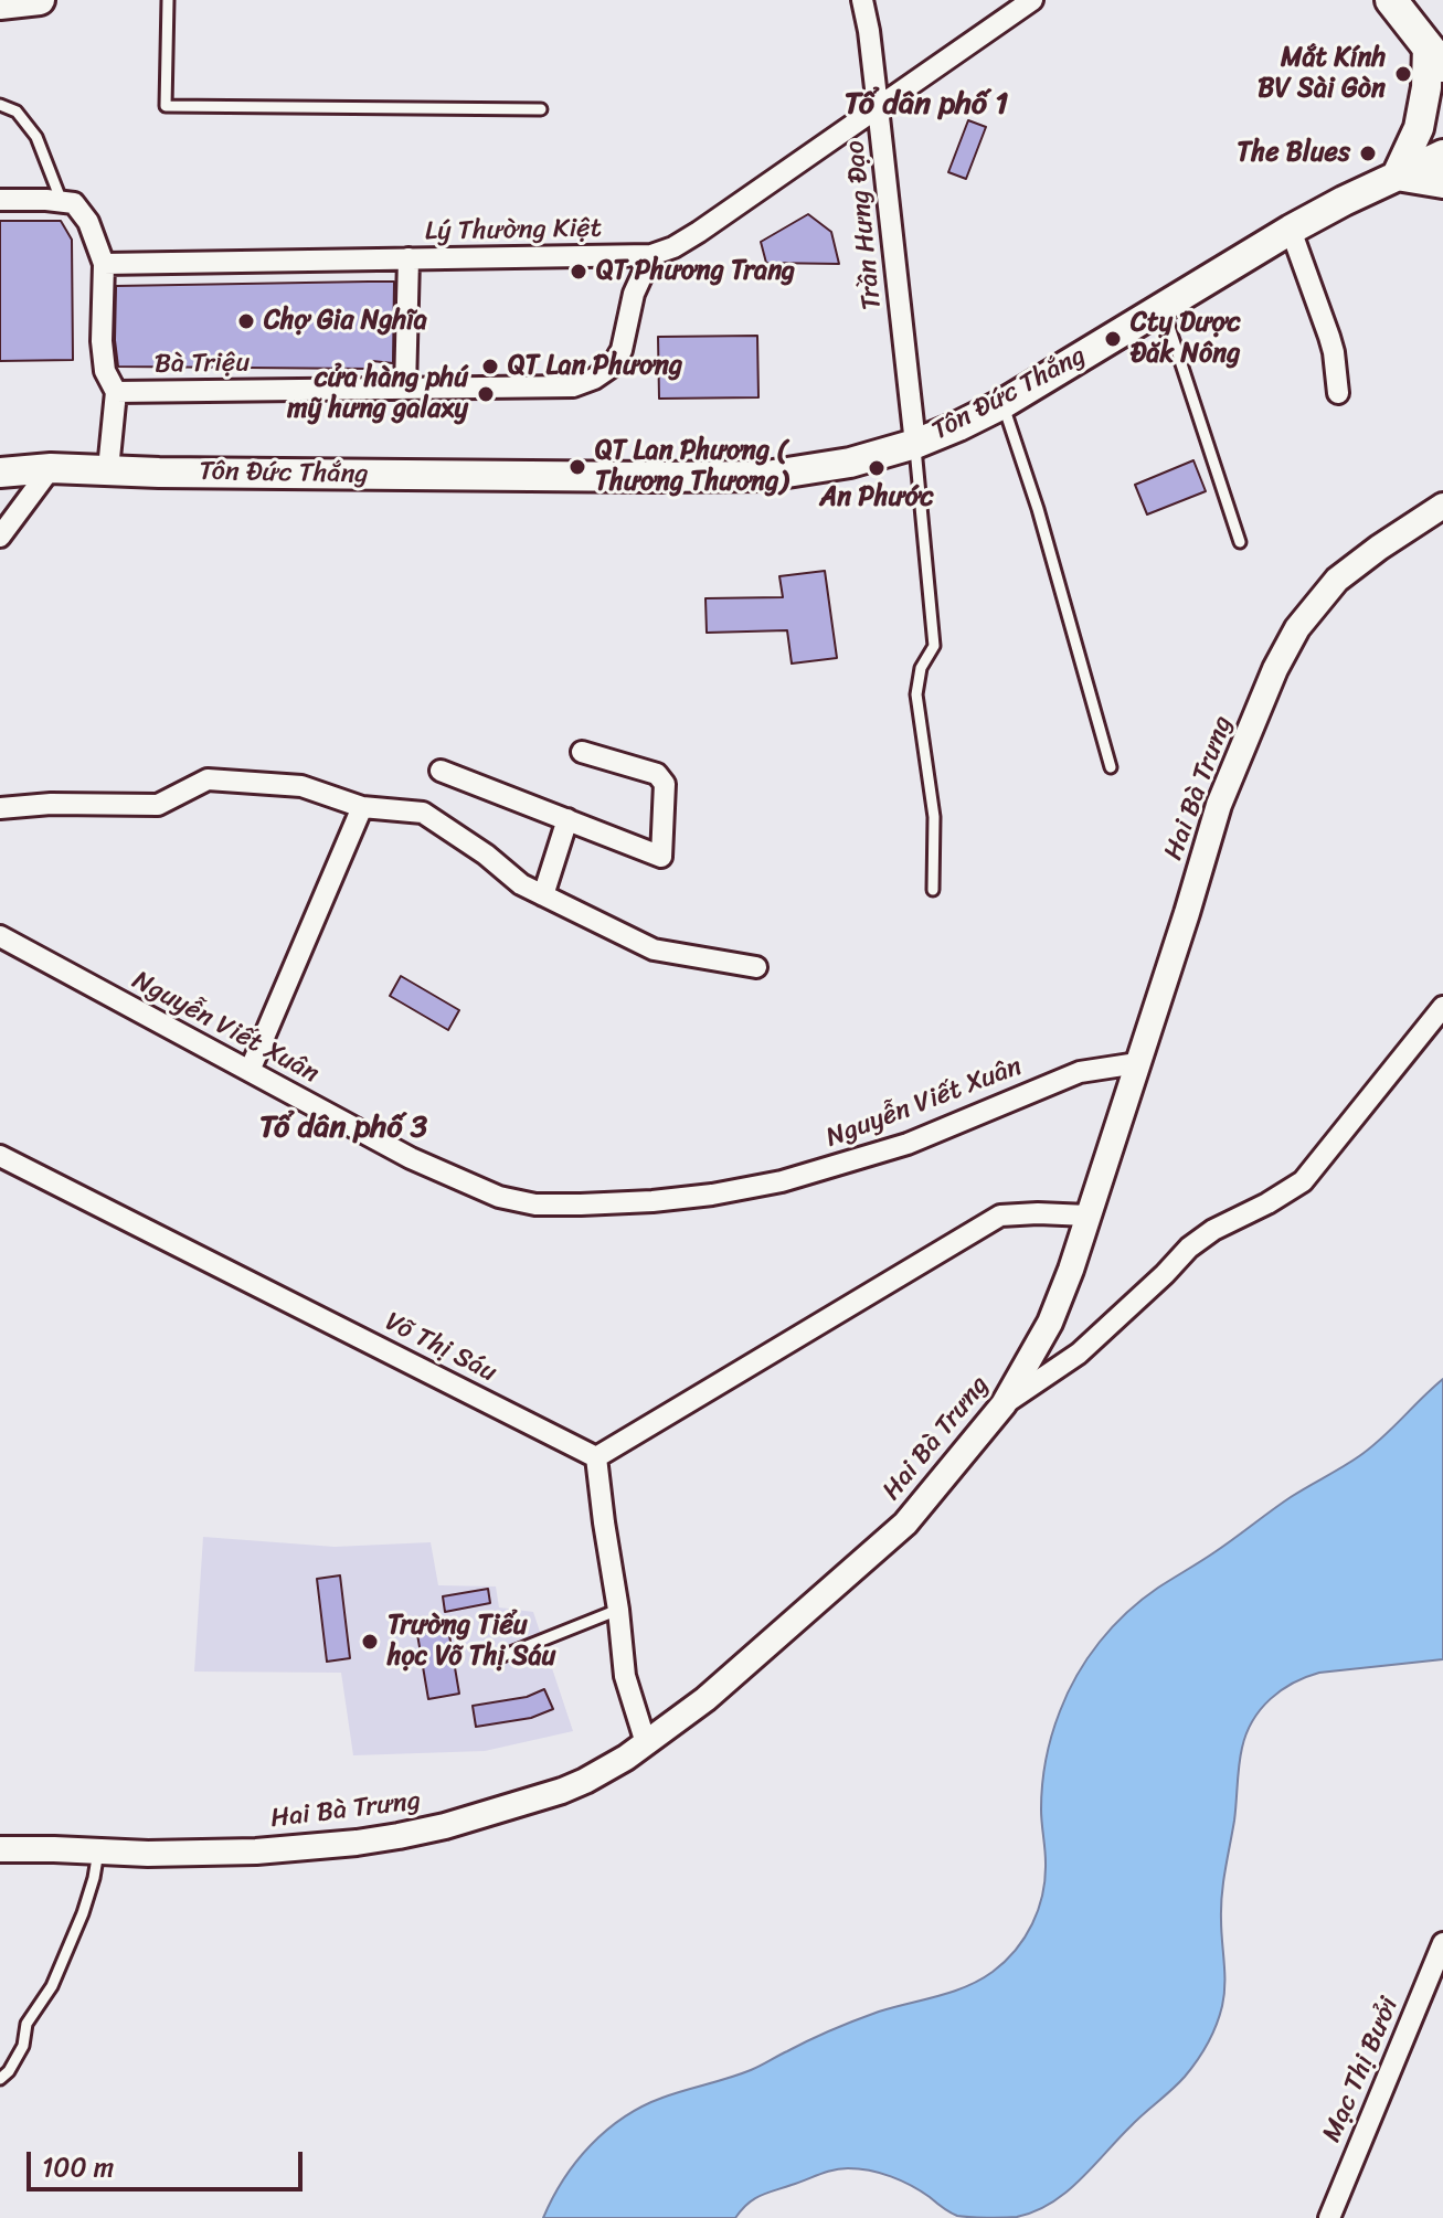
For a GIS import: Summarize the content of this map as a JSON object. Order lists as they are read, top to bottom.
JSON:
{
  "streets": {
    "main road": ["Tôn Đức Thắng"],
    "street": [
      "Trần Hưng Đạo",
      "Lý Thường Kiệt",
      "Bà Triệu",
      "Hai Bà Trưng",
      "Nguyễn Viết Xuân",
      "Võ Thị Sáu",
      "Mạc Thị Bưởi"
    ]
  },
  "crossings": [
    ["Trần Hưng Đạo", "Lý Thường Kiệt"],
    ["Trần Hưng Đạo", "Tôn Đức Thắng"],
    ["Lý Thường Kiệt", "Bà Triệu"],
    ["Hai Bà Trưng", "Nguyễn Viết Xuân"]
  ],
  "districts": ["Tổ dân phố 1", "Tổ dân phố 3"],
  "places": [
    "Mắt Kính BV Sài Gòn",
    "The Blues",
    "QT Phương Trang",
    "Chợ Gia Nghĩa",
    "Cty Dược Đăk Nông",
    "QT Lan Phương",
    "cửa hàng phú mỹ hưng galaxy",
    "QT Lan Phương ( Thương Thương)",
    "An Phước",
    "Trường Tiểu học Võ Thị Sáu"
  ],
  "scale_bar": "100 m"
}
